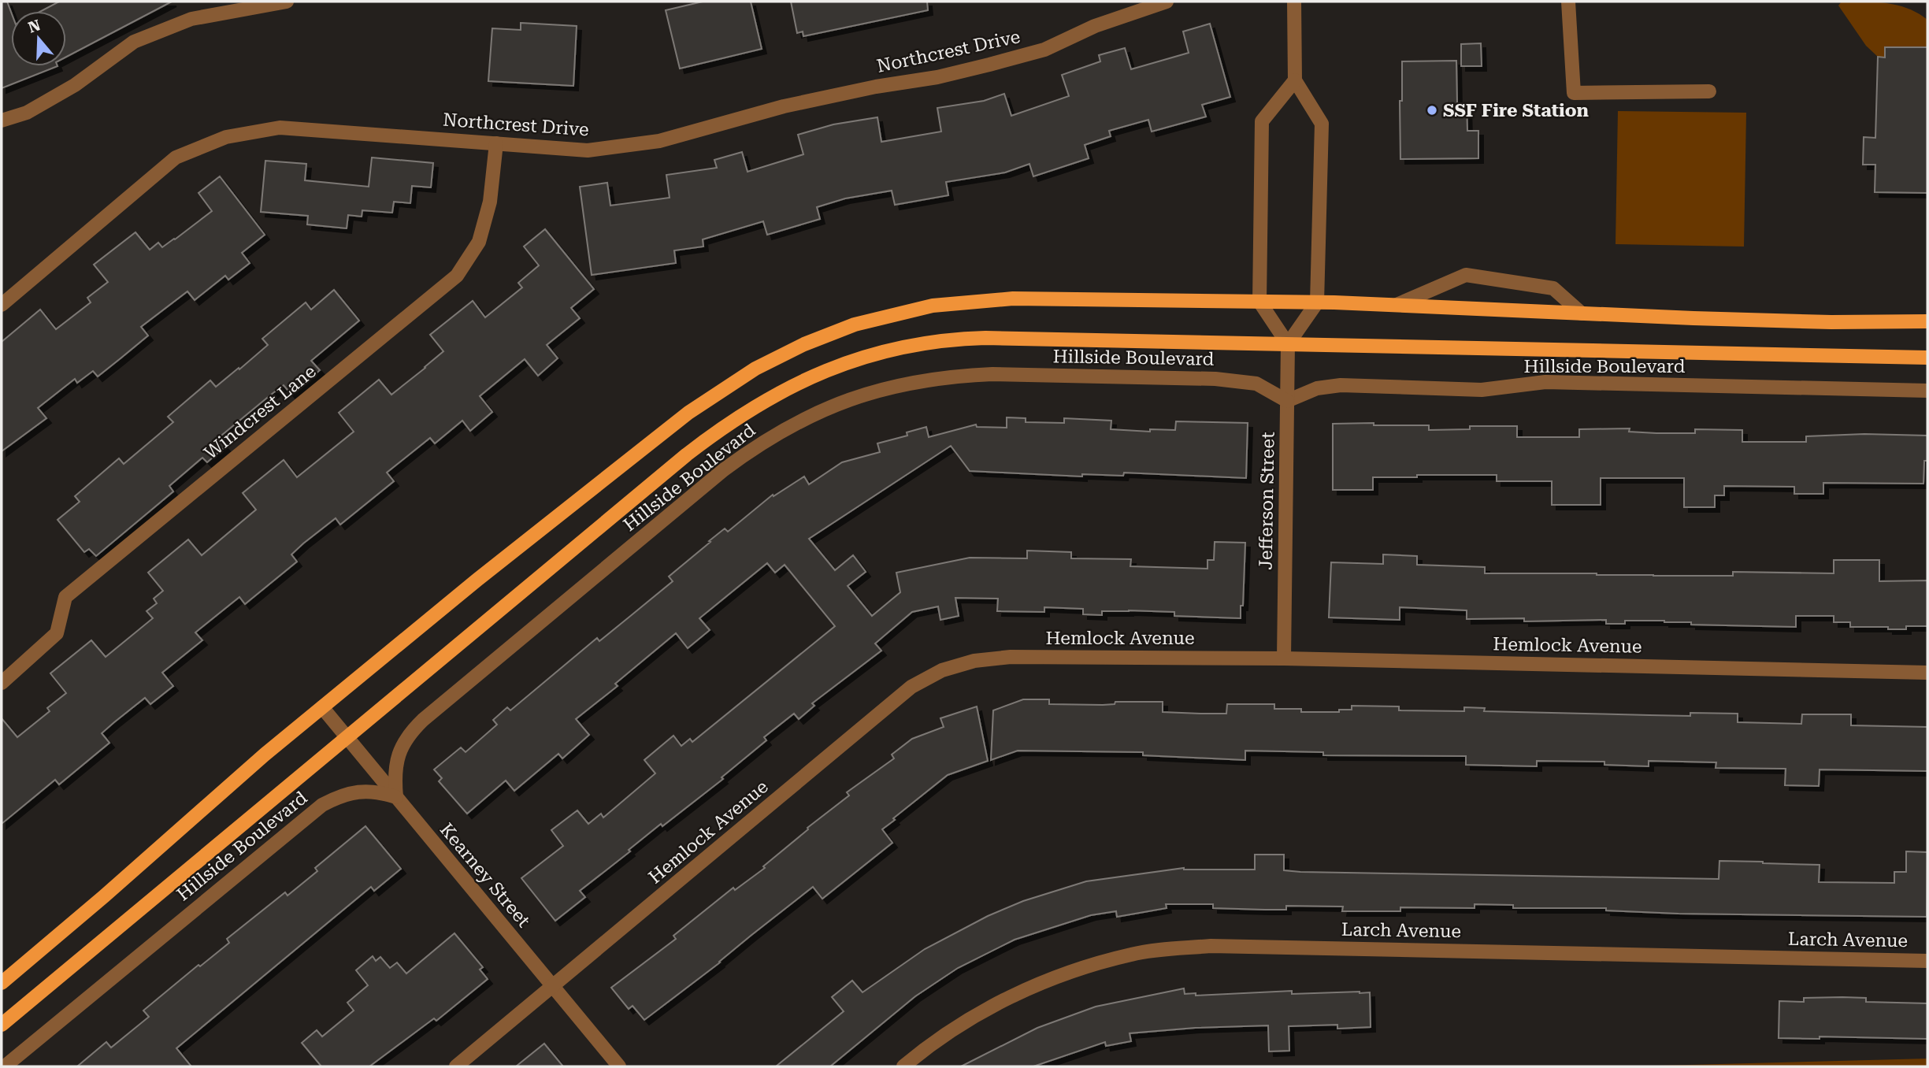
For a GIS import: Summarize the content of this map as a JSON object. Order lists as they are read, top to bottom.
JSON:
{
  "streets": {
    "main road": ["Hillside Boulevard"],
    "street": [
      "Northcrest Drive",
      "Windcrest Lane",
      "Jefferson Street",
      "Hemlock Avenue",
      "Kearney Street",
      "Larch Avenue"
    ]
  },
  "crossings": [
    ["Northcrest Drive", "Windcrest Lane"],
    ["Hillside Boulevard", "Jefferson Street"],
    ["Hillside Boulevard", "Kearney Street"],
    ["Jefferson Street", "Hemlock Avenue"],
    ["Hemlock Avenue", "Kearney Street"]
  ],
  "places": ["SSF Fire Station"],
  "north": "top"
}
